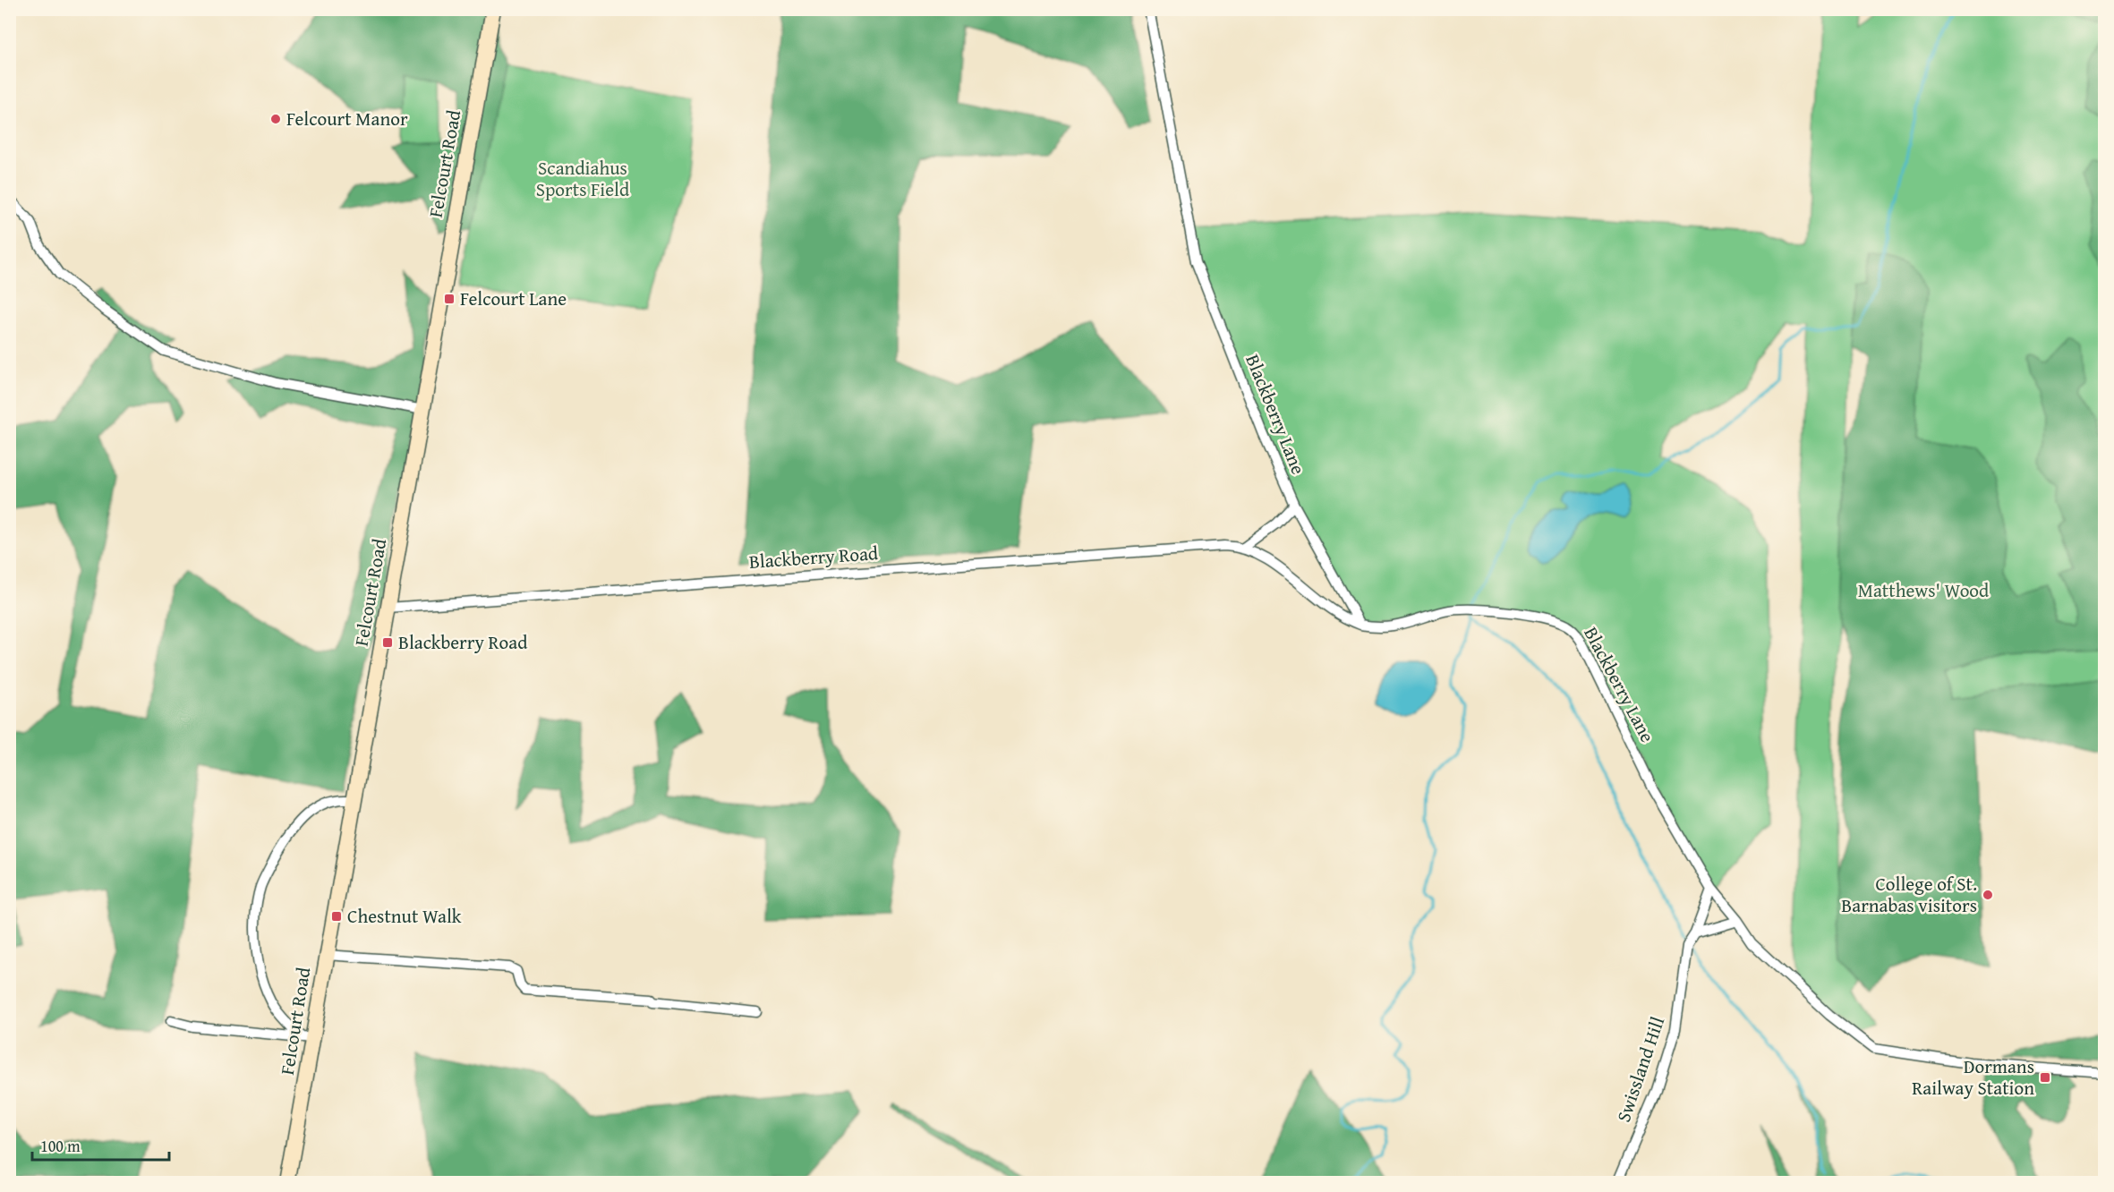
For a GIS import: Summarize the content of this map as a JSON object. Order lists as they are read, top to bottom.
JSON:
{
  "streets": {
    "street": [
      "Felcourt Road",
      "Blackberry Lane",
      "Blackberry Road",
      "Swissland Hill"
    ]
  },
  "crossings": [
    ["Felcourt Road", "Blackberry Road"],
    ["Blackberry Lane", "Blackberry Road"],
    ["Blackberry Lane", "Swissland Hill"]
  ],
  "parks": ["Scandiahus Sports Field", "Matthews' Wood"],
  "places": {
    "other": ["Felcourt Manor", "College of St. Barnabas visitors"],
    "transit": [
      "Felcourt Lane",
      "Blackberry Road",
      "Chestnut Walk",
      "Dormans Railway Station"
    ]
  },
  "scale_bar": "100 m"
}
